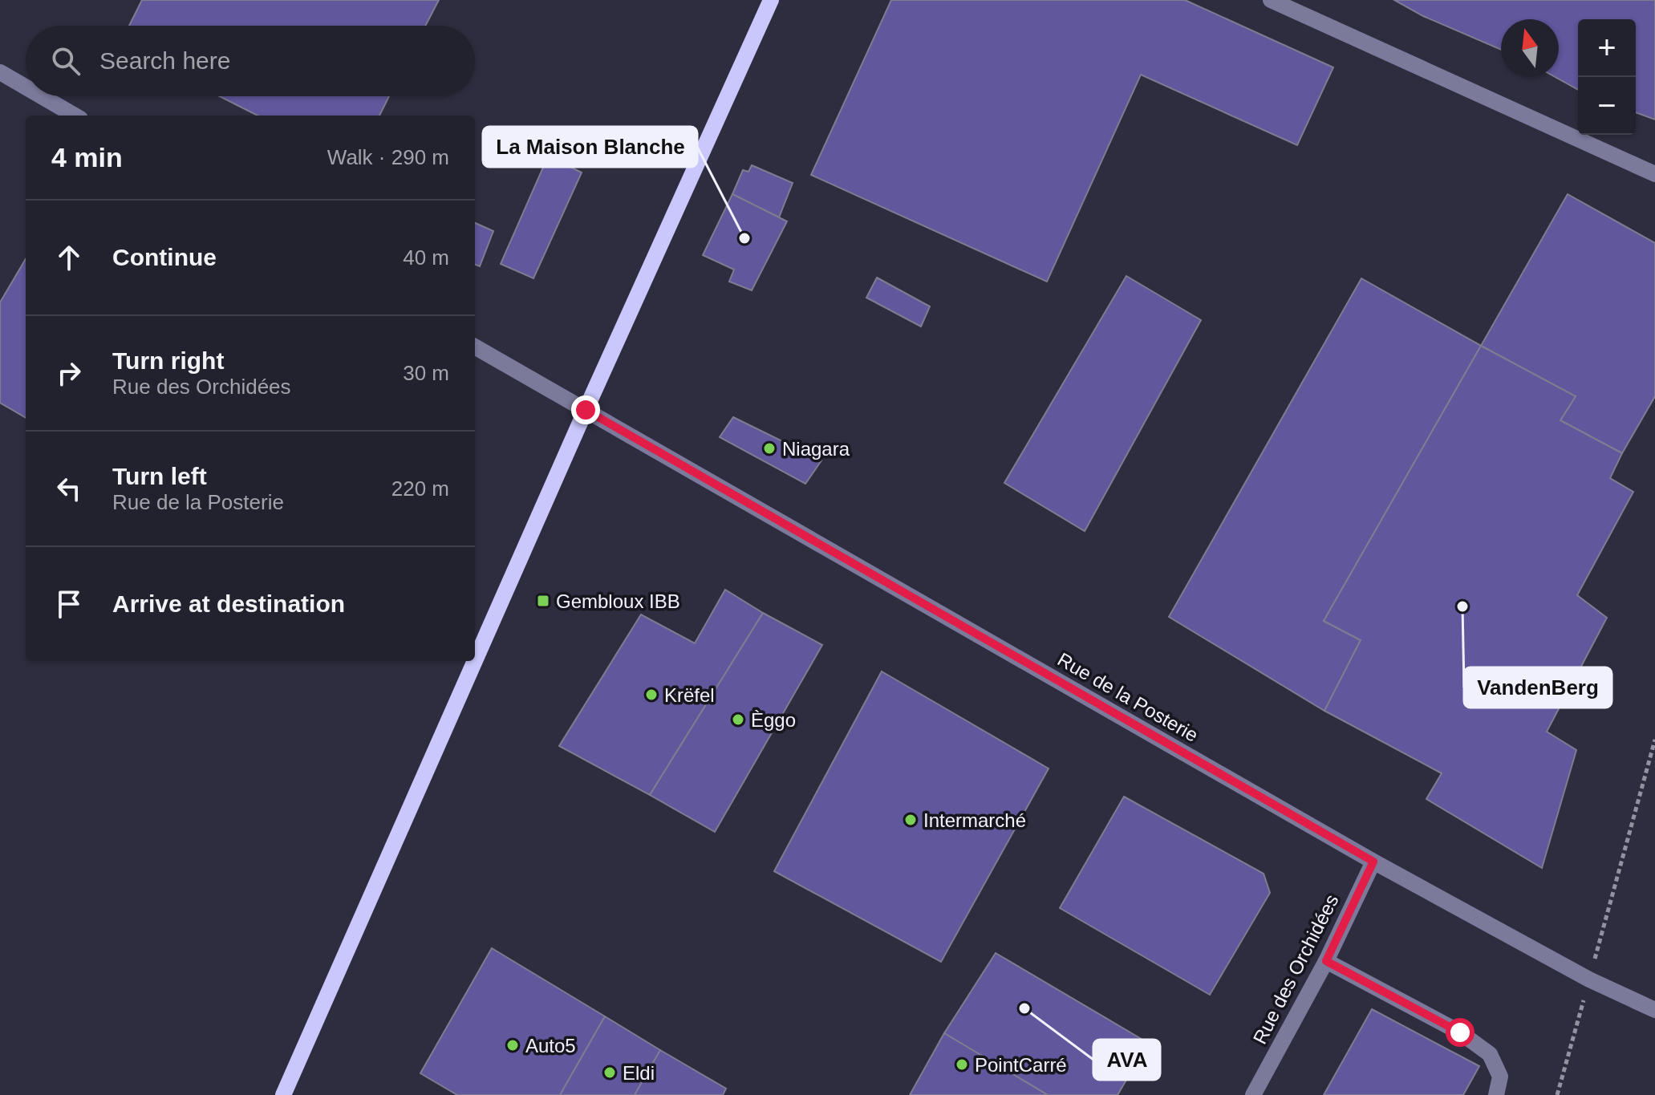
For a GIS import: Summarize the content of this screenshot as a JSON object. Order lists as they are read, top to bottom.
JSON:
{
  "streets": {
    "street": ["Rue de la Posterie", "Rue des Orchidées"]
  },
  "crossings": [
    ["Rue de la Posterie", "Rue des Orchidées"]
  ],
  "places": {
    "other": [
      "La Maison Blanche",
      "Niagara",
      "VandenBerg",
      "Krëfel",
      "Èggo",
      "Intermarché",
      "AVA",
      "Auto5",
      "PointCarré",
      "Eldi"
    ],
    "transit": ["Gembloux IBB"]
  },
  "north": "top",
  "page": {
    "map_buttons": ["+", "−"],
    "search": "Search here",
    "heading": ["4 min", "Walk · 290 m"],
    "list": [
      ["Continue", "40 m"],
      ["Turn right", "Rue des Orchidées", "30 m"],
      ["Turn left", "Rue de la Posterie", "220 m"],
      "Arrive at destination"
    ]
  }
}
